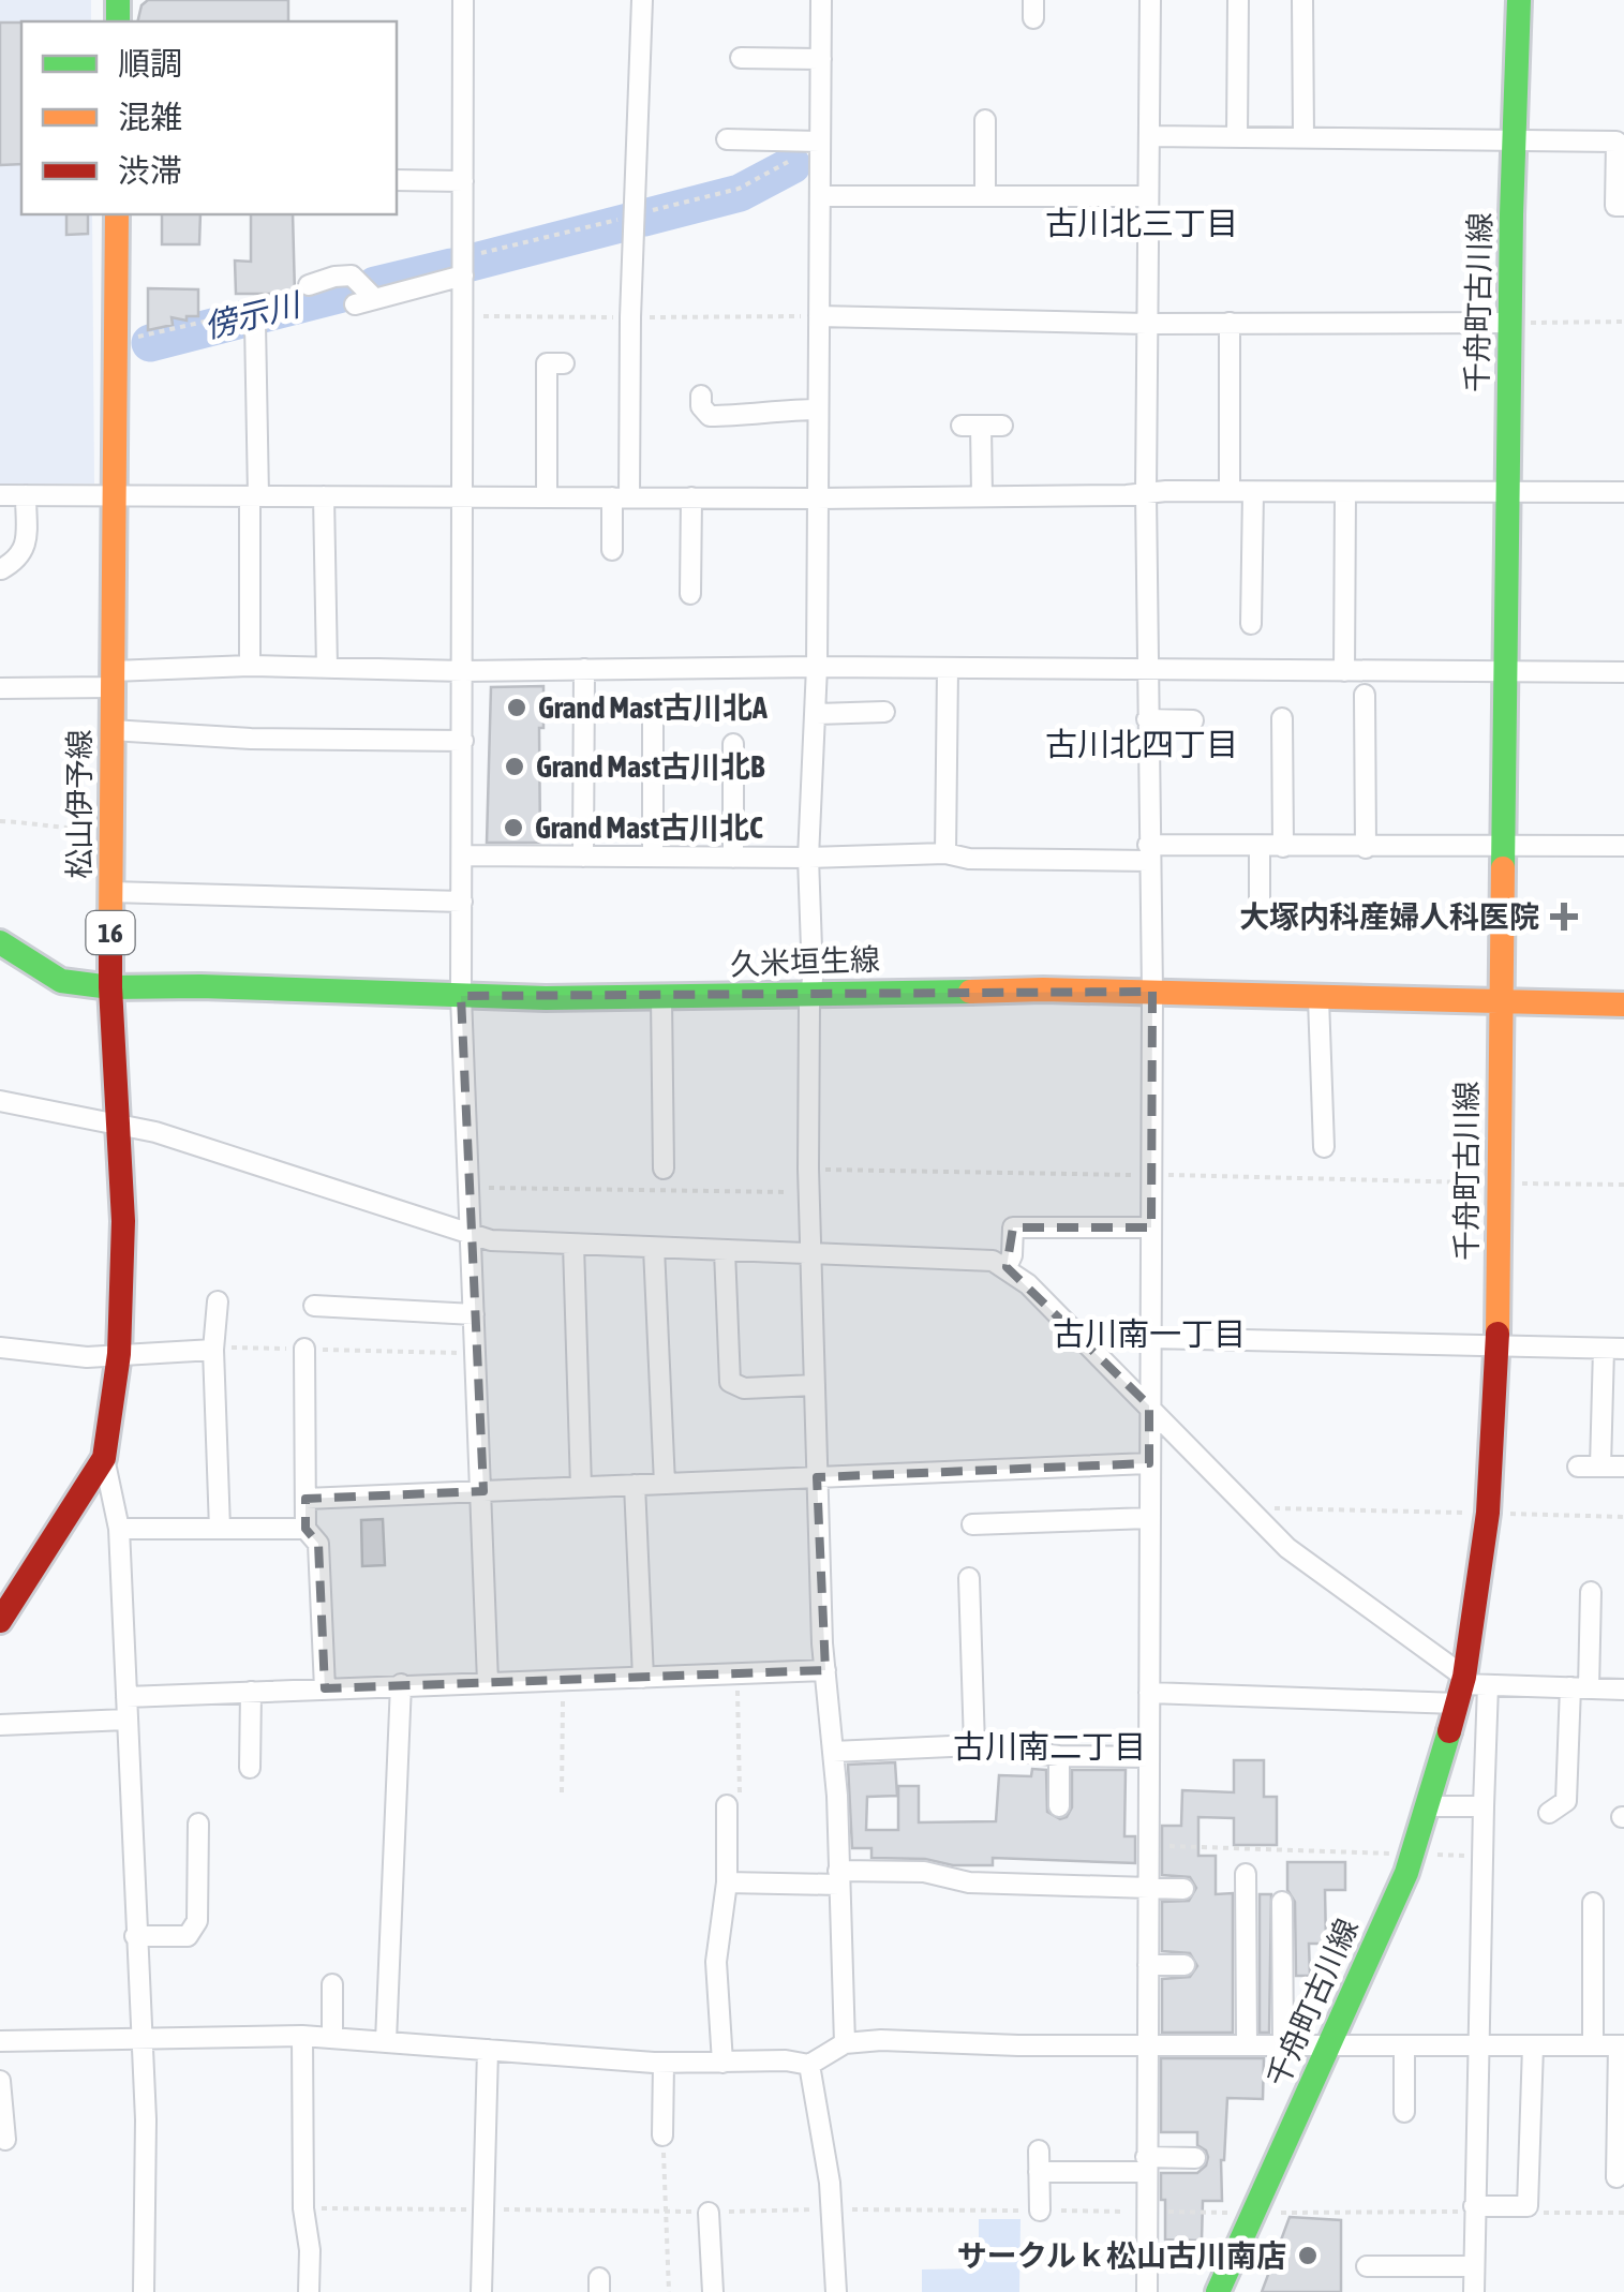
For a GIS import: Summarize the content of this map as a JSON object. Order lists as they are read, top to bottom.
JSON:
{
  "streets": {
    "main road": [
      "千舟町古川線",
      "松山伊予線",
      "16",
      "久米垣生線"
    ]
  },
  "crossings": [
    ["千舟町古川線", "久米垣生線"],
    ["松山伊予線", "久米垣生線"]
  ],
  "districts": [
    "古川北三丁目",
    "古川北四丁目",
    "古川南一丁目",
    "古川南二丁目"
  ],
  "water": ["傍示川"],
  "places": {
    "other": [
      "Grand Mast古川北A",
      "Grand Mast古川北B",
      "Grand Mast古川北C",
      "サークルｋ松山古川南店"
    ],
    "health": ["大塚内科産婦人科医院"]
  },
  "legend": ["順調", "混雑", "渋滞"]
}
